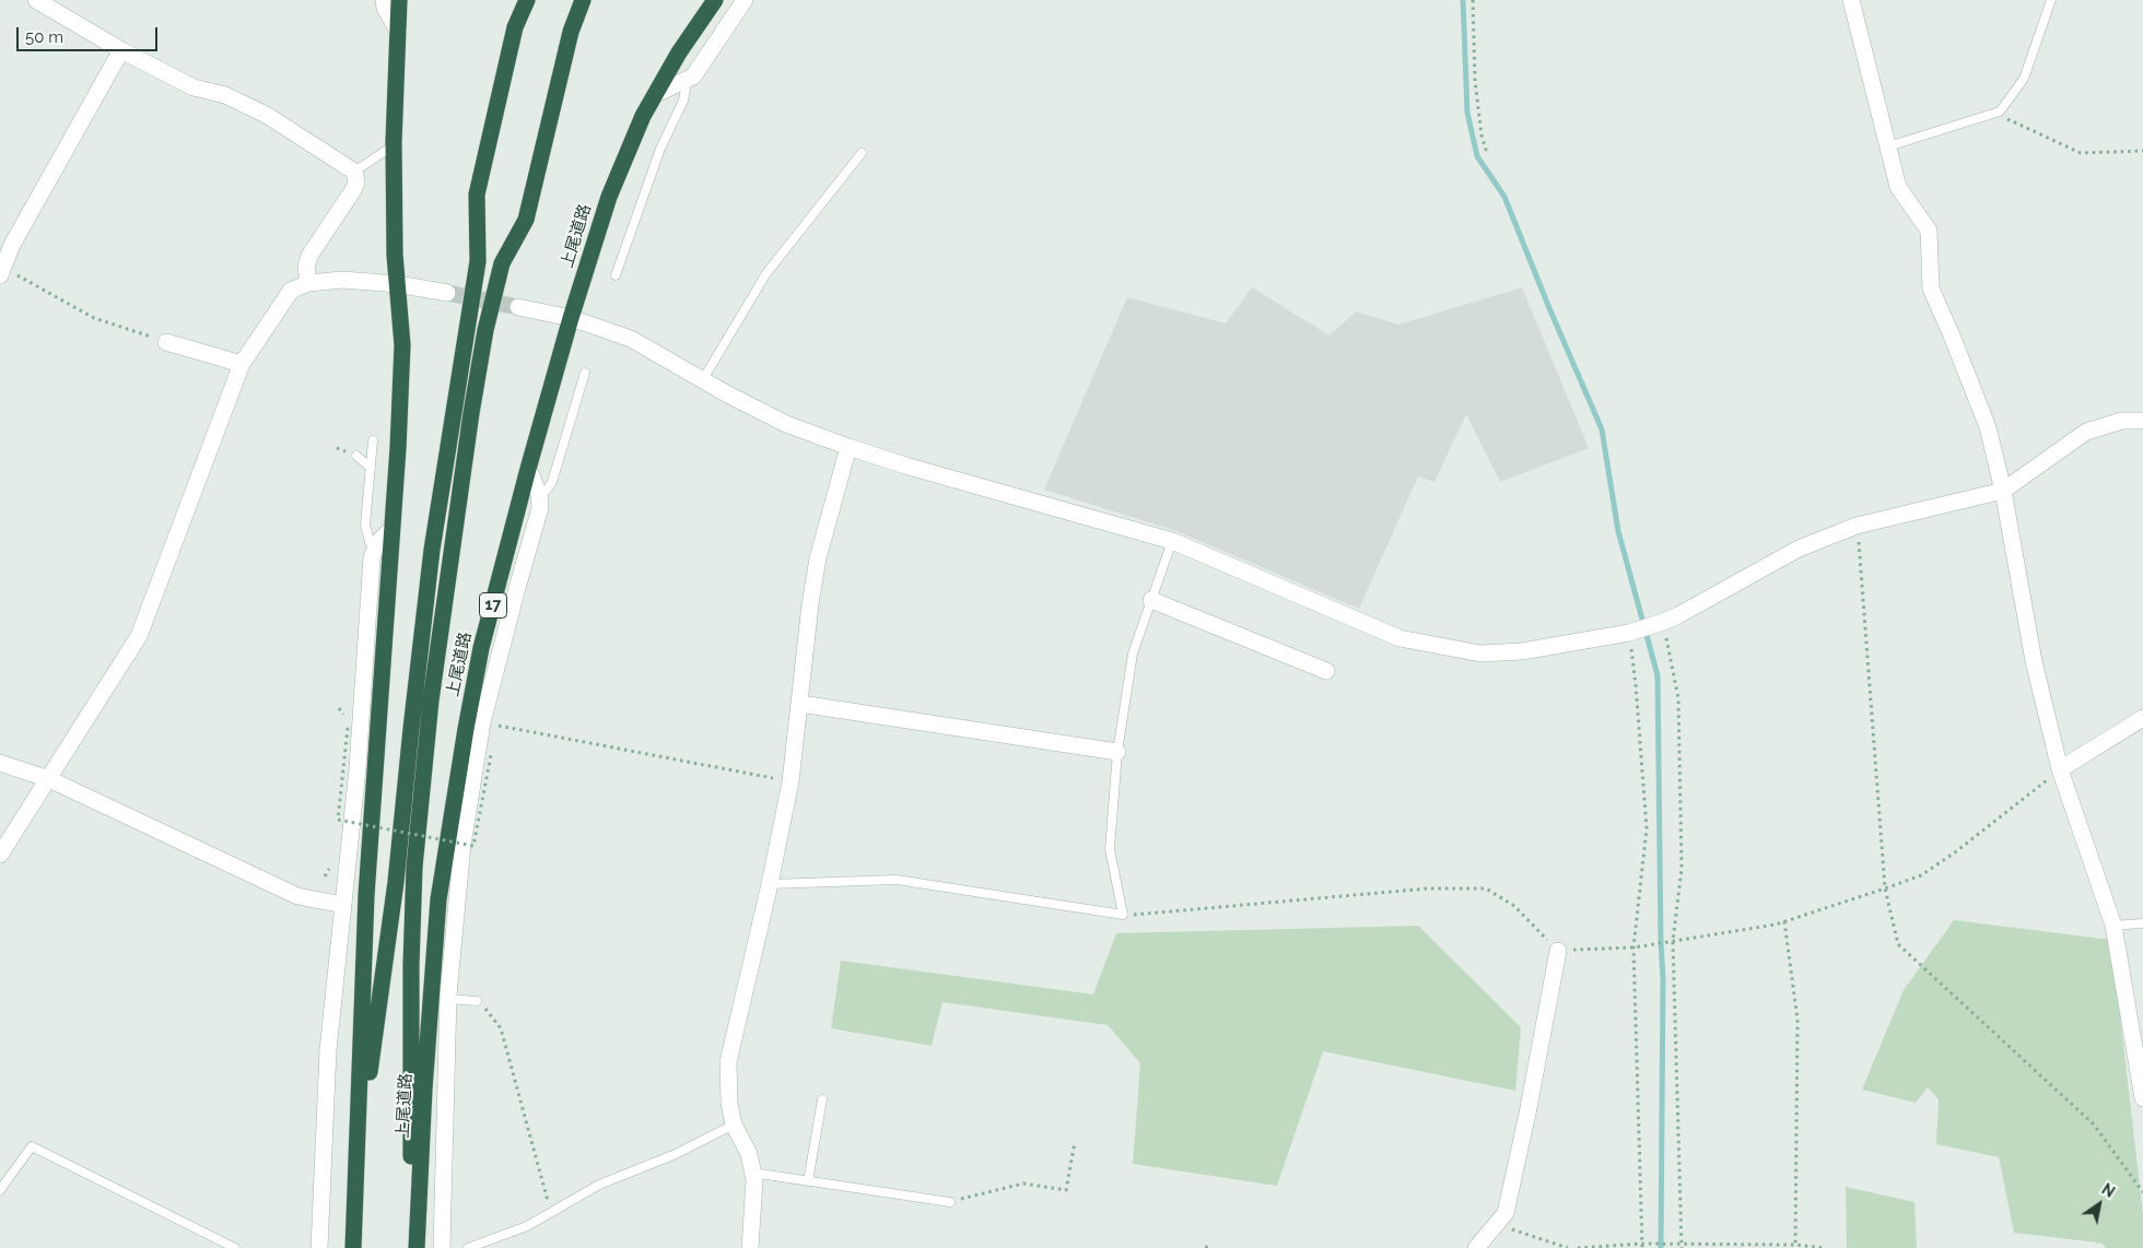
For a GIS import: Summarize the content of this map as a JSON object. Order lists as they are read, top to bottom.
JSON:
{
  "streets": {
    "highway": ["上尾道路", "17"]
  },
  "scale_bar": "50 m",
  "north": "top right"
}
